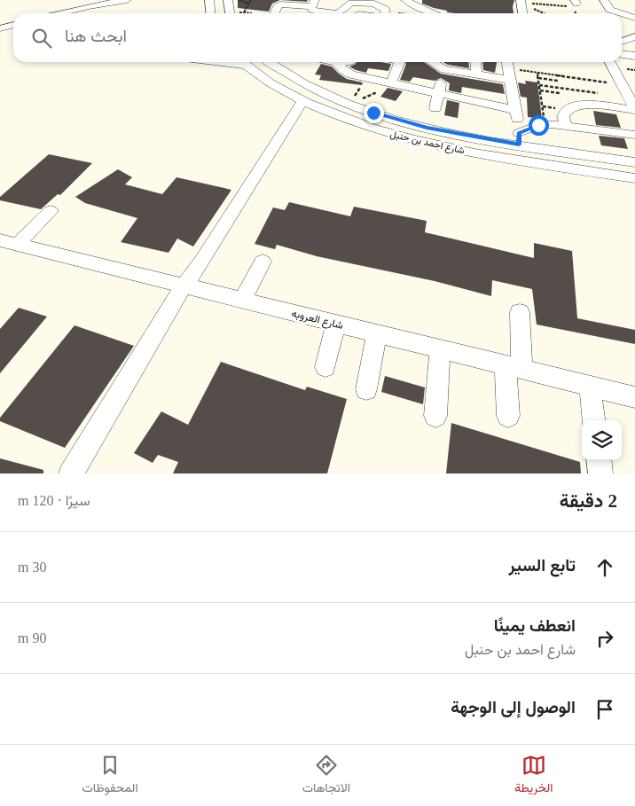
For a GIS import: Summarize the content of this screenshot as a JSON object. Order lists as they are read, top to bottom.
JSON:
{
  "streets": {
    "street": ["شارع احمد بن حنبل", "شارع العروبه"]
  },
  "page": {
    "search": "ابحث هنا",
    "heading": ["2 دقيقة", "سيرًا · 120 m"],
    "list": [
      ["تابع السير", "30 m"],
      ["انعطف يمينًا", "شارع احمد بن حنبل", "90 m"],
      "الوصول إلى الوجهة"
    ],
    "nav": ["الخريطة", "الاتجاهات", "المحفوظات"]
  }
}
